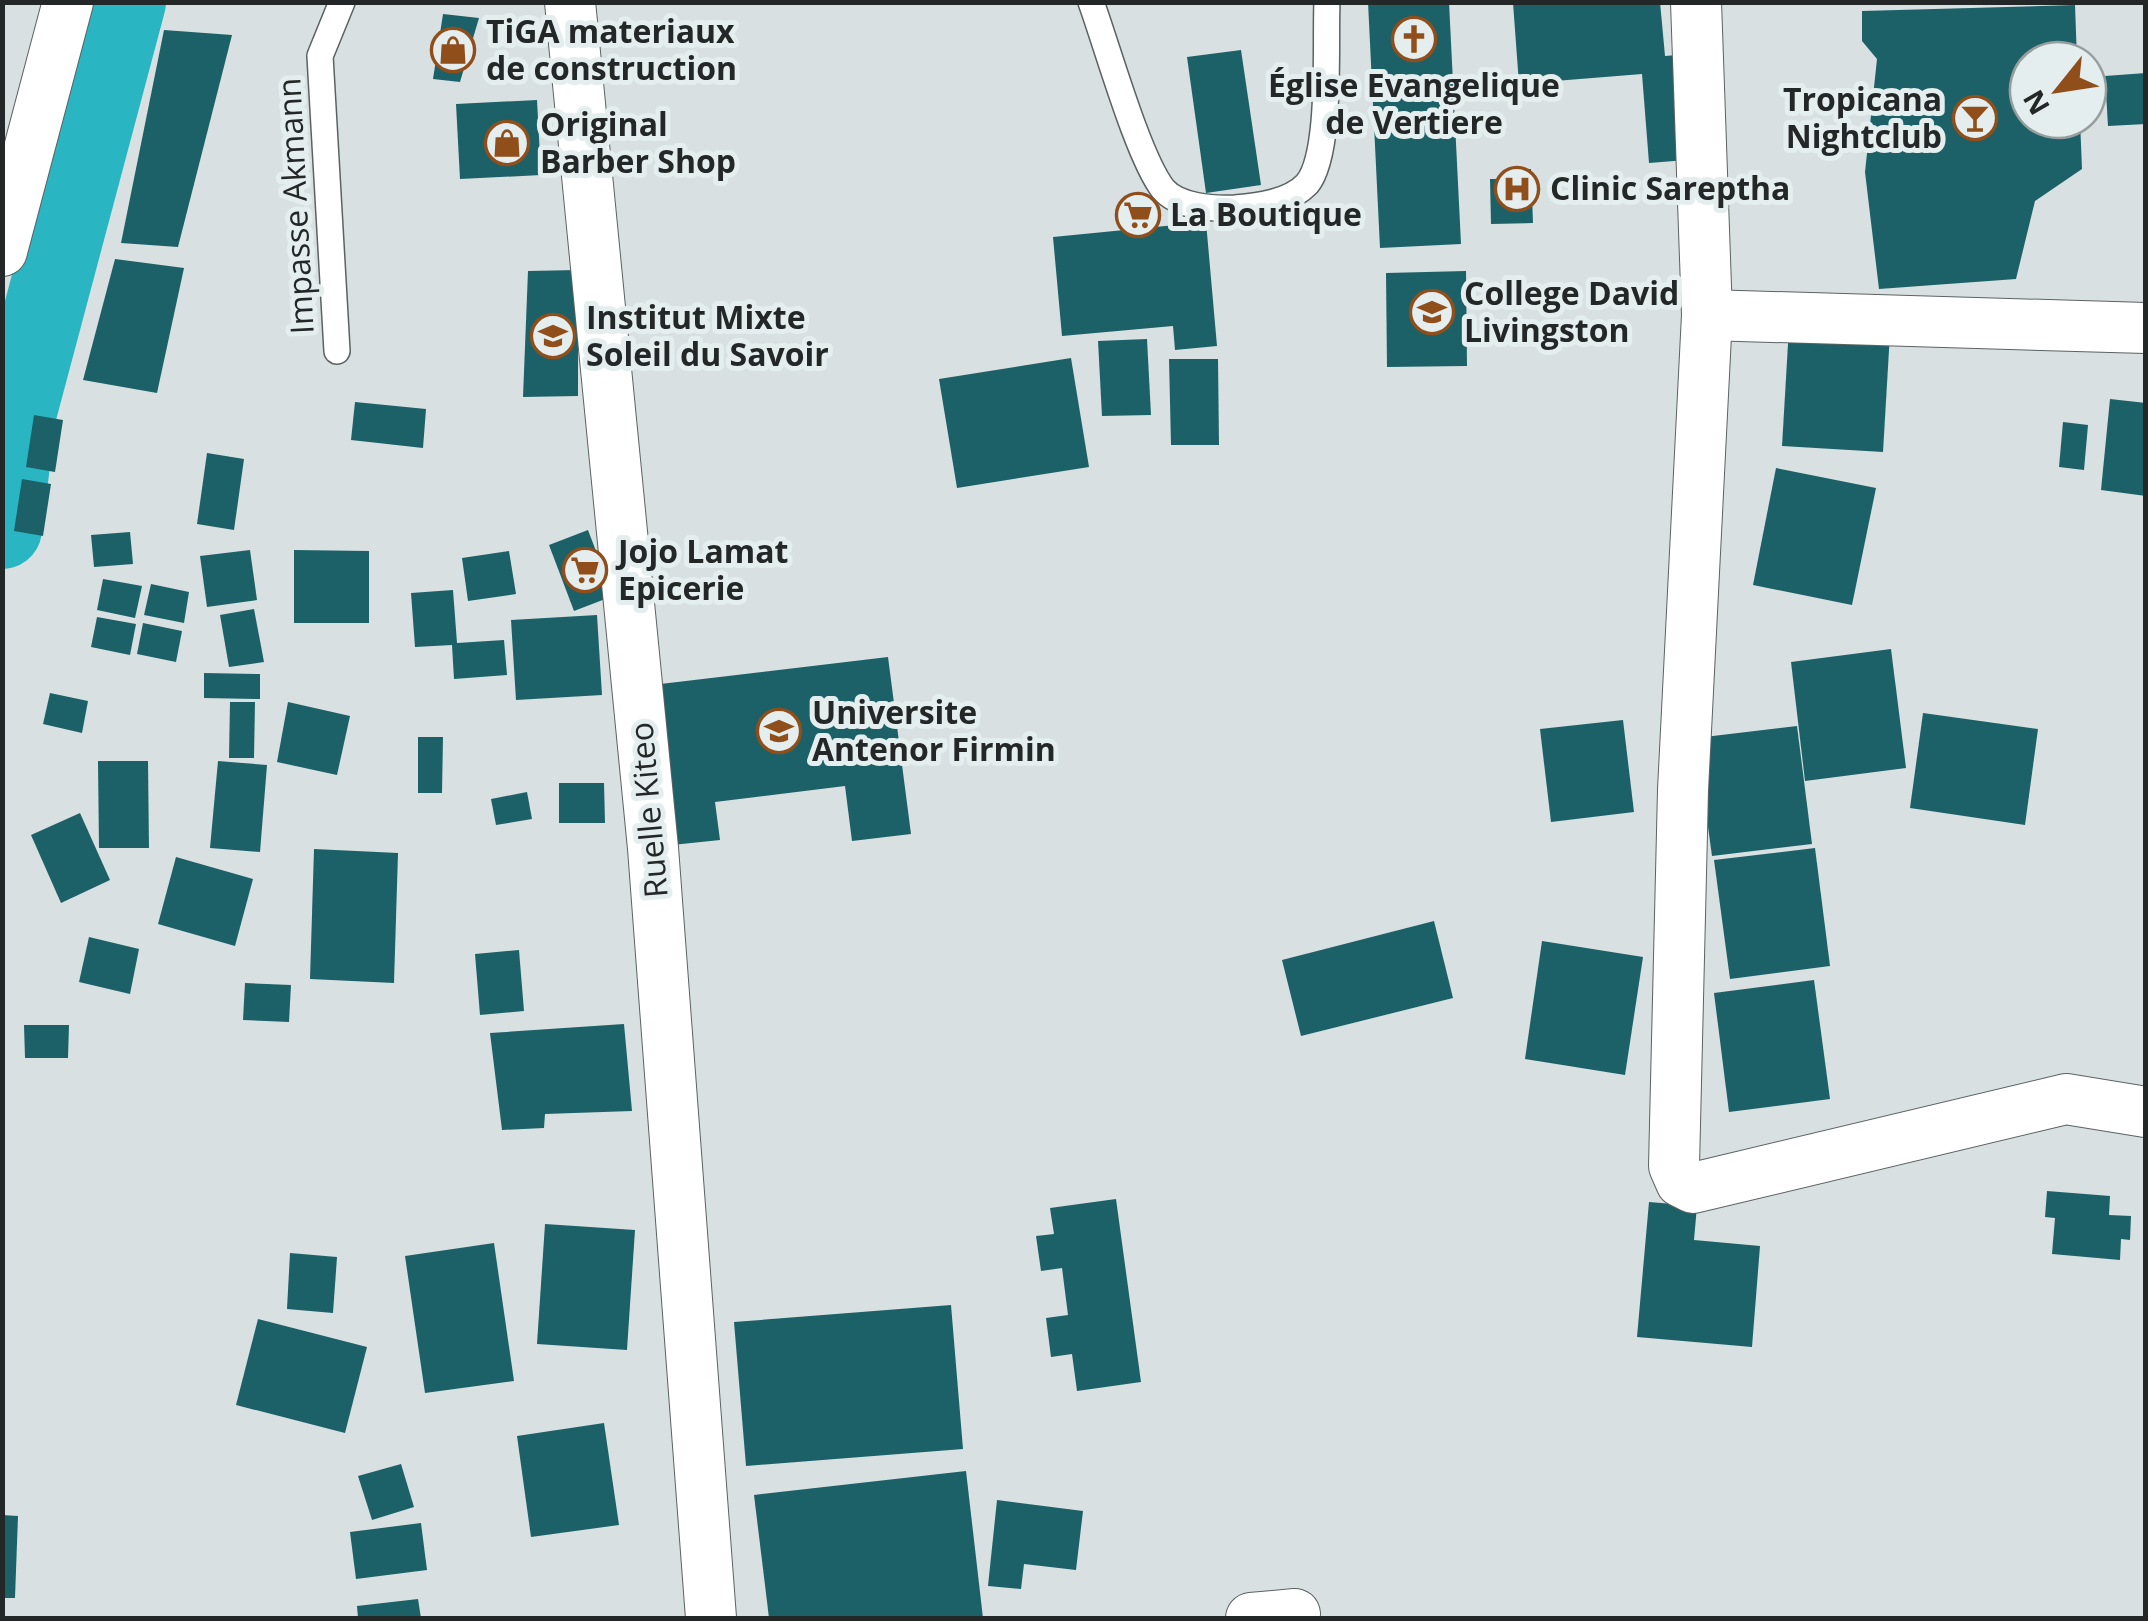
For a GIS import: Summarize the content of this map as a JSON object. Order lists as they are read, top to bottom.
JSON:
{
  "streets": {
    "street": ["Ruelle Kiteo"],
    "lane": ["Impasse Akmann"]
  },
  "places": {
    "church": ["Église Evangelique de Vertiere"],
    "shop": ["TiGA materiaux de construction", "Original Barber Shop"],
    "bar": ["Tropicana Nightclub"],
    "hospital": ["Clinic Sareptha"],
    "supermarket": ["La Boutique", "Jojo Lamat Epicerie"],
    "school or university": ["College David Livingston", "Institut Mixte Soleil du Savoir", "Universite Antenor Firmin"]
  },
  "north": "bottom left"
}
